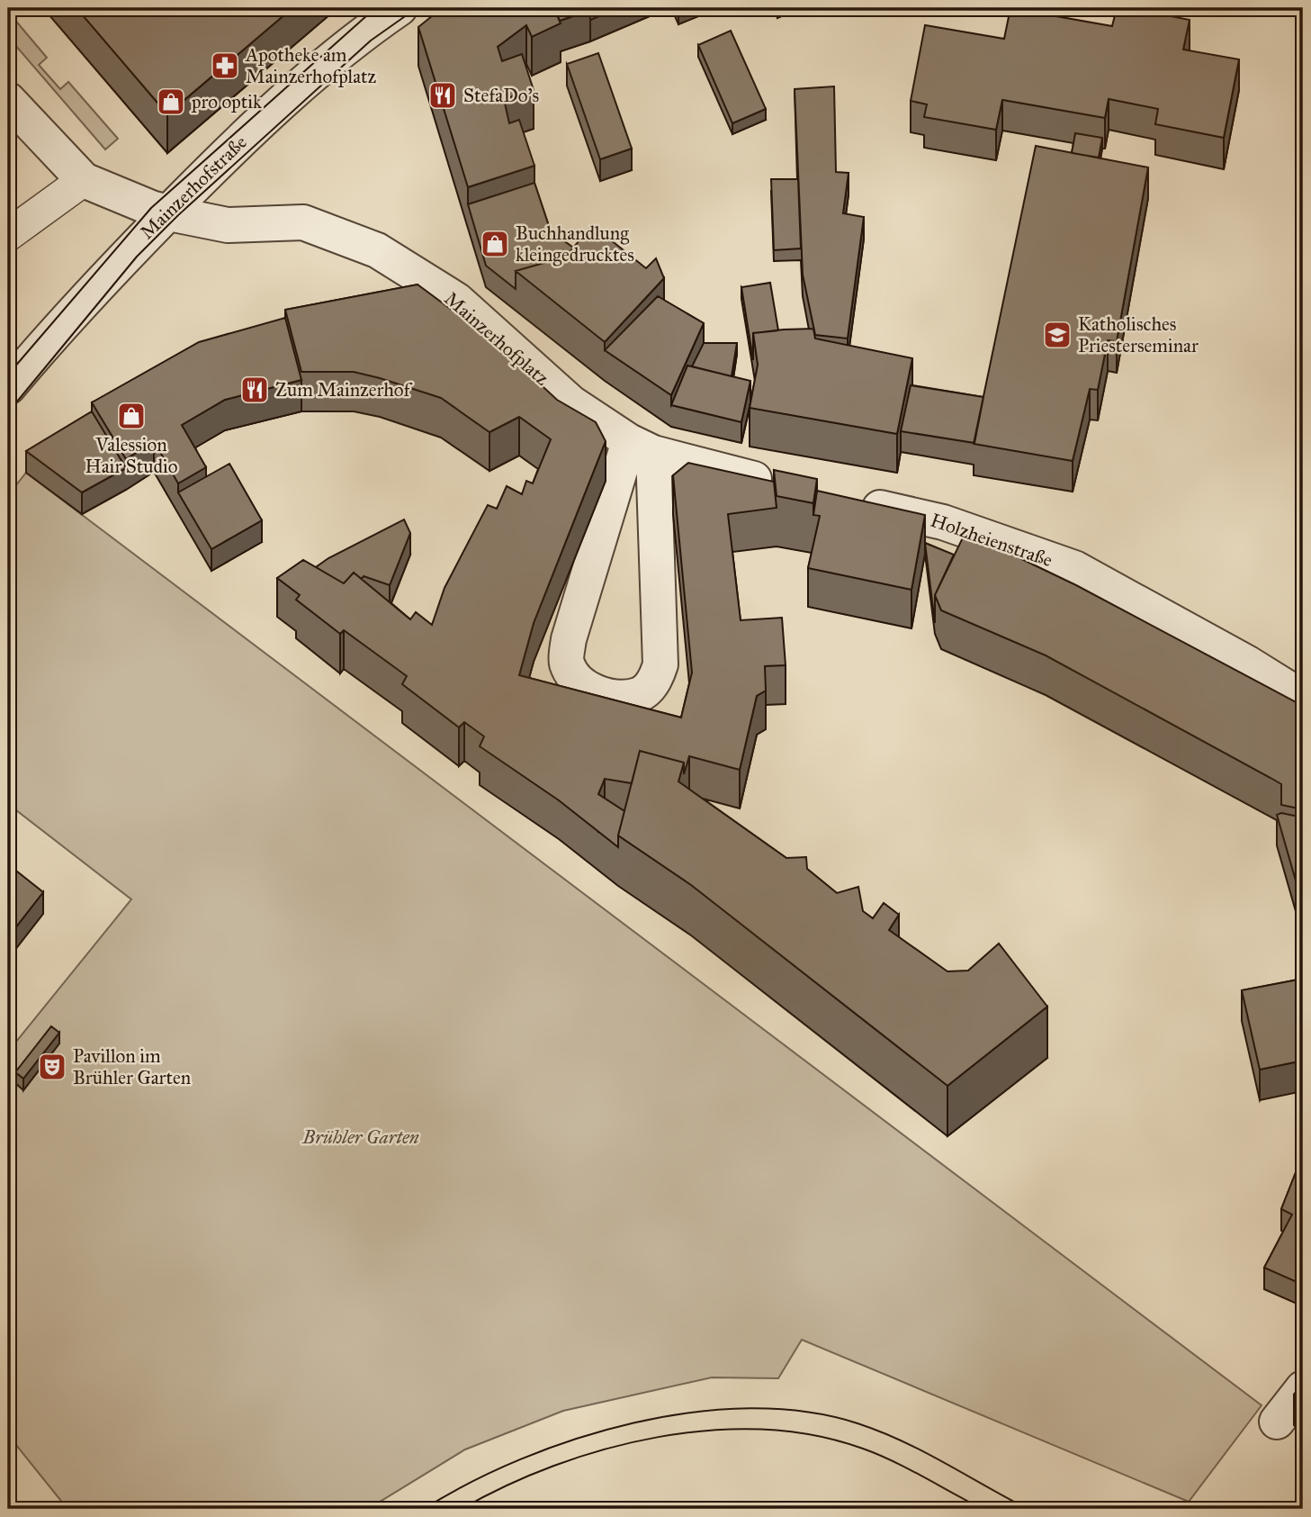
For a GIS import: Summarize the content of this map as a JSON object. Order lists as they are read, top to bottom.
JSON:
{
  "streets": {
    "street": ["Mainzerhofstraße", "Mainzerhofplatz", "Holzheienstraße"]
  },
  "crossings": [
    ["Mainzerhofstraße", "Mainzerhofplatz"]
  ],
  "parks": ["Brühler Garten"],
  "places": {
    "pharmacy": ["Apotheke am Mainzerhofplatz"],
    "restaurant": ["StefaDo's", "Zum Mainzerhof"],
    "shop": ["pro optik", "Buchhandlung kleingedrucktes", "Valession Hair Studio"],
    "school or university": ["Katholisches Priesterseminar"],
    "theatre": ["Pavillon im Brühler Garten"]
  }
}
